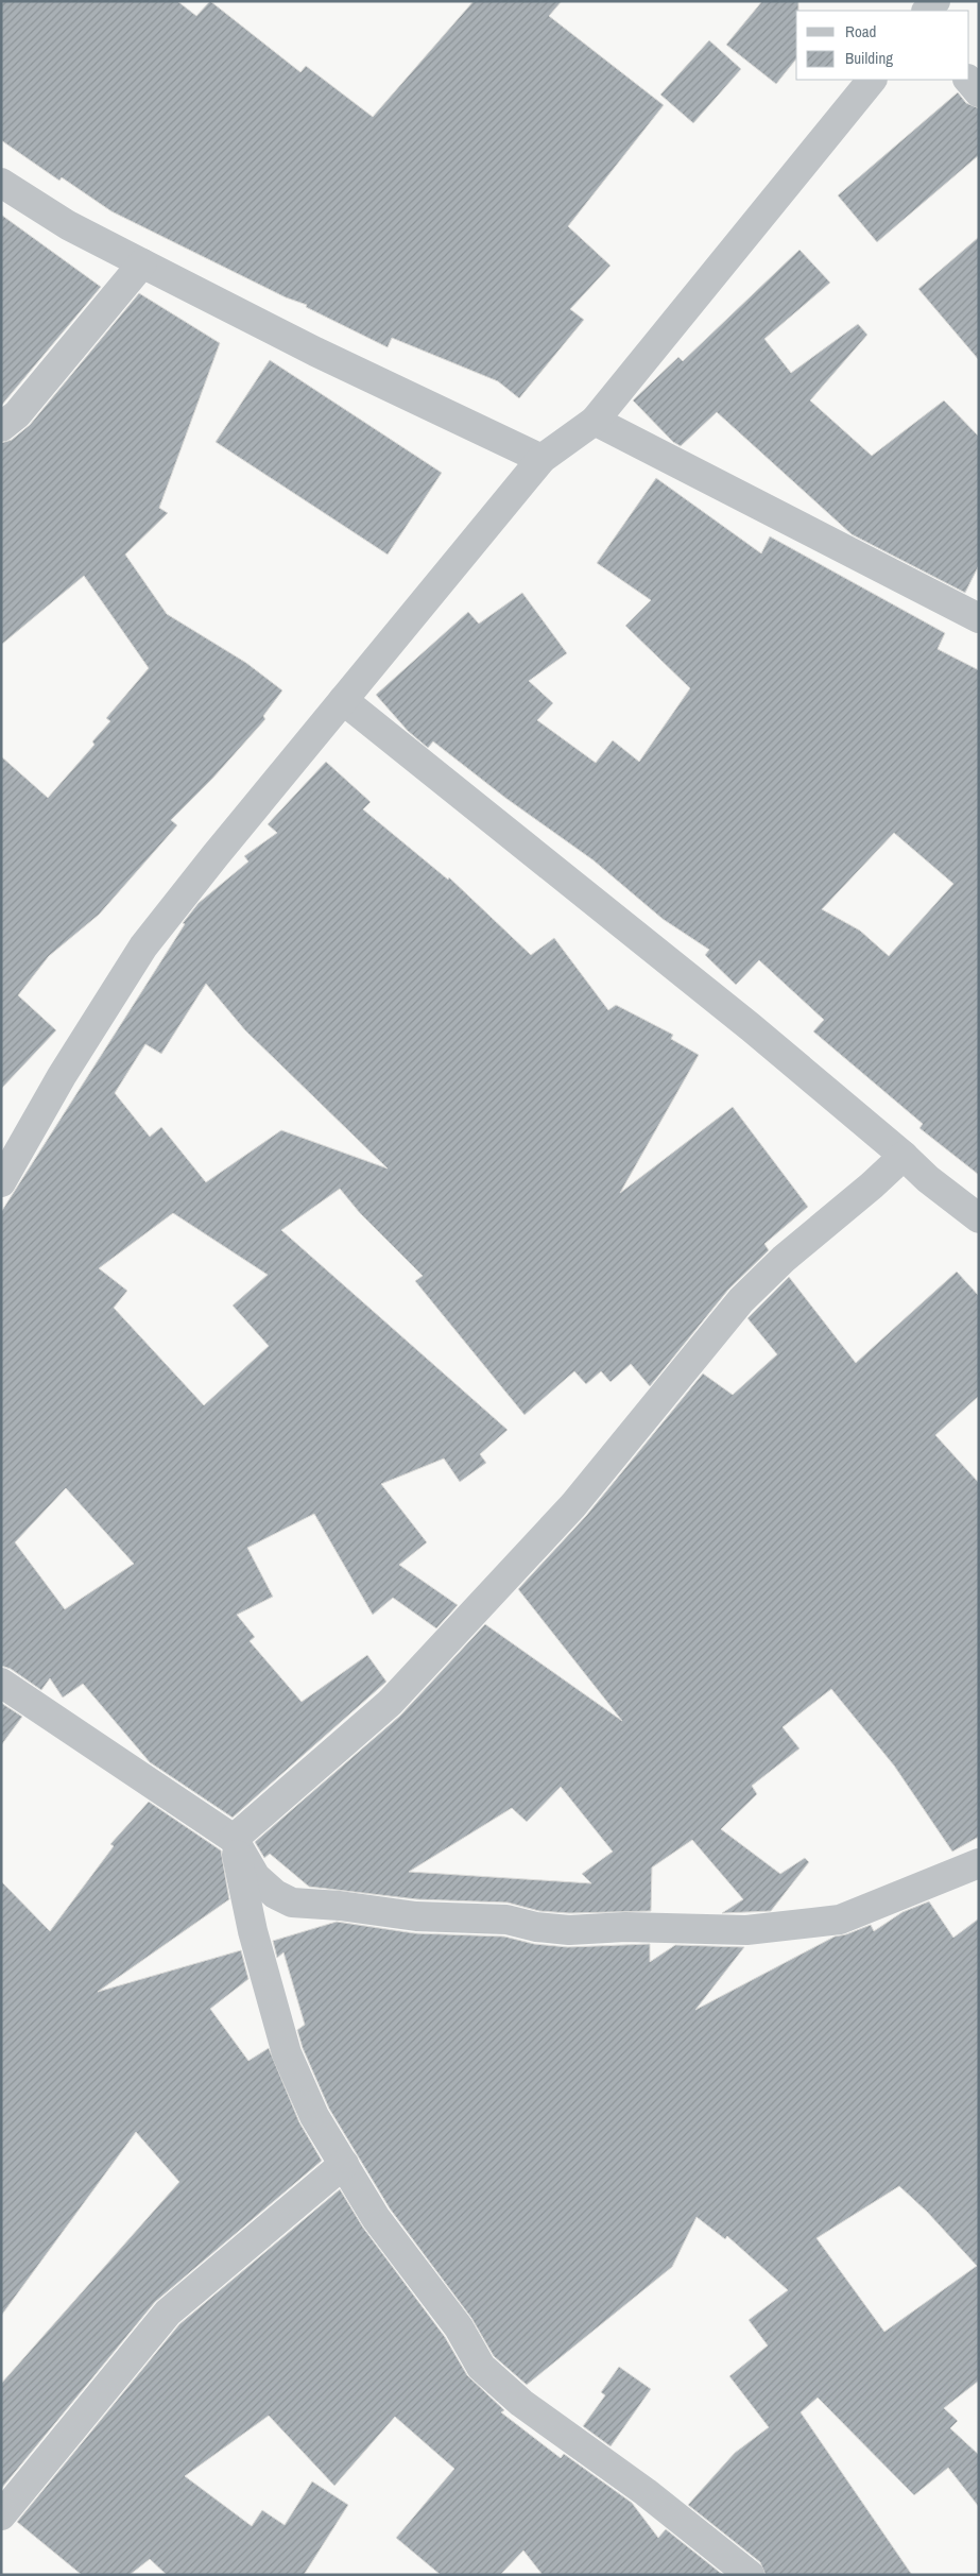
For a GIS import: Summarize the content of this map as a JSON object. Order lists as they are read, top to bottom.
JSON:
{
  "legend": ["Road", "Building"]
}
